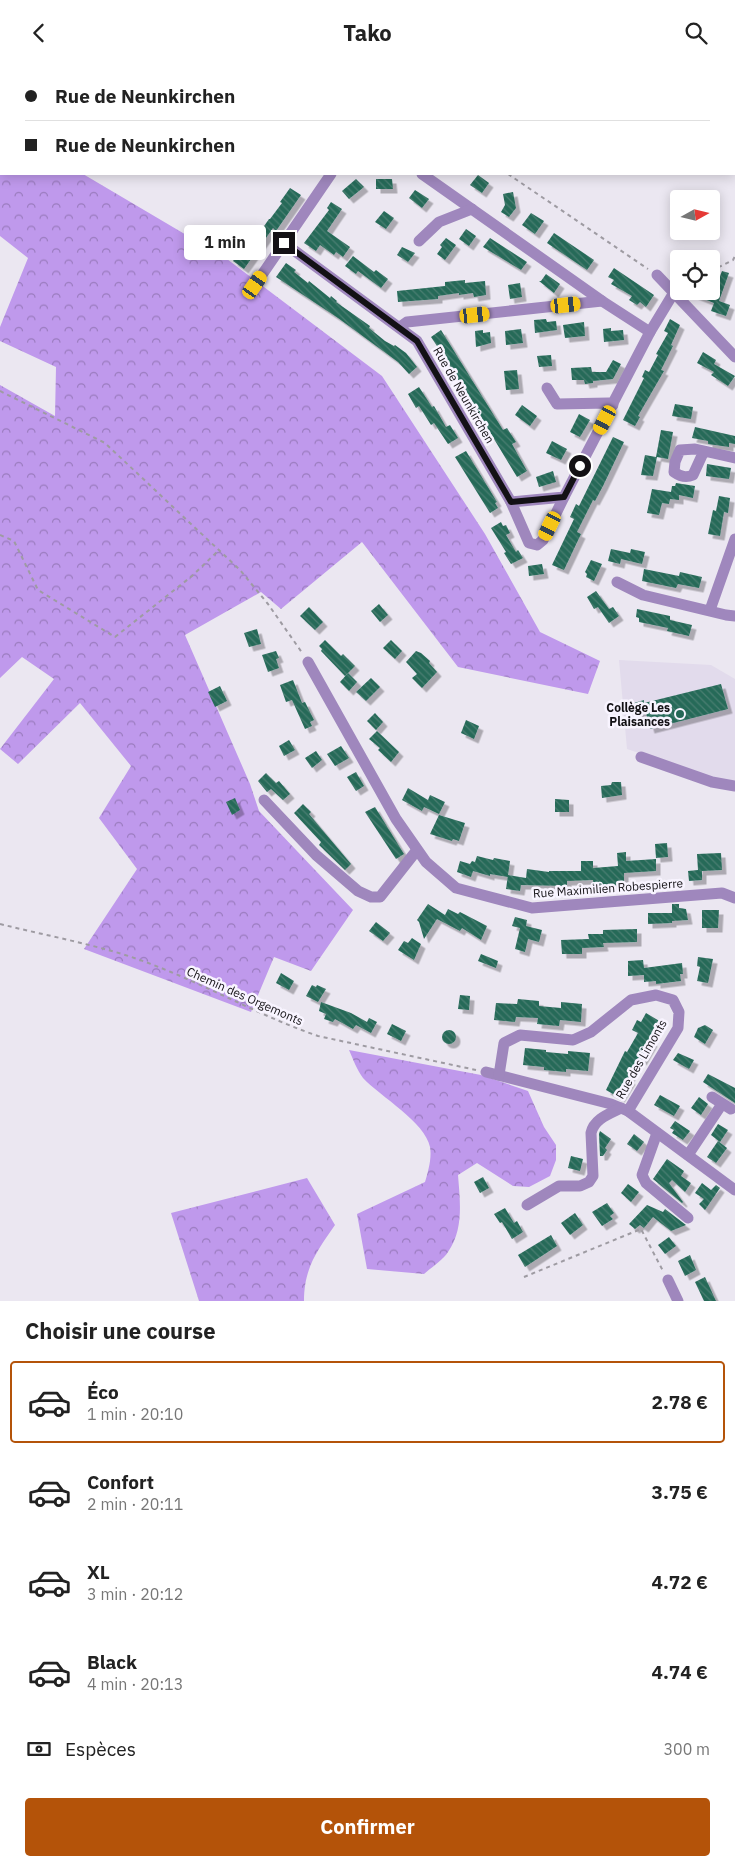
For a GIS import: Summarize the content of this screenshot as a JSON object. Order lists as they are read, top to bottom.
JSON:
{
  "streets": {
    "street": ["Rue de Neunkirchen", "Rue Maximilien Robespierre", "Rue des Limonts"],
    "path": ["Chemin des Orgemonts"]
  },
  "places": ["Collège Les Plaisances"],
  "north": "right",
  "page": {
    "header": "Tako",
    "banner": ["Rue de Neunkirchen", "Rue de Neunkirchen"],
    "bubble": "1 min",
    "heading": "Choisir une course",
    "list": [
      {
        "name": "Éco",
        "note": "1 min · 20:10",
        "value": "2.78 €"
      },
      {
        "name": "Confort",
        "note": "2 min · 20:11",
        "value": "3.75 €"
      },
      {
        "name": "XL",
        "note": "3 min · 20:12",
        "value": "4.72 €"
      },
      {
        "name": "Black",
        "note": "4 min · 20:13",
        "value": "4.74 €"
      }
    ],
    "pay": ["Espèces", "300 m"],
    "buttons": "Confirmer"
  }
}
